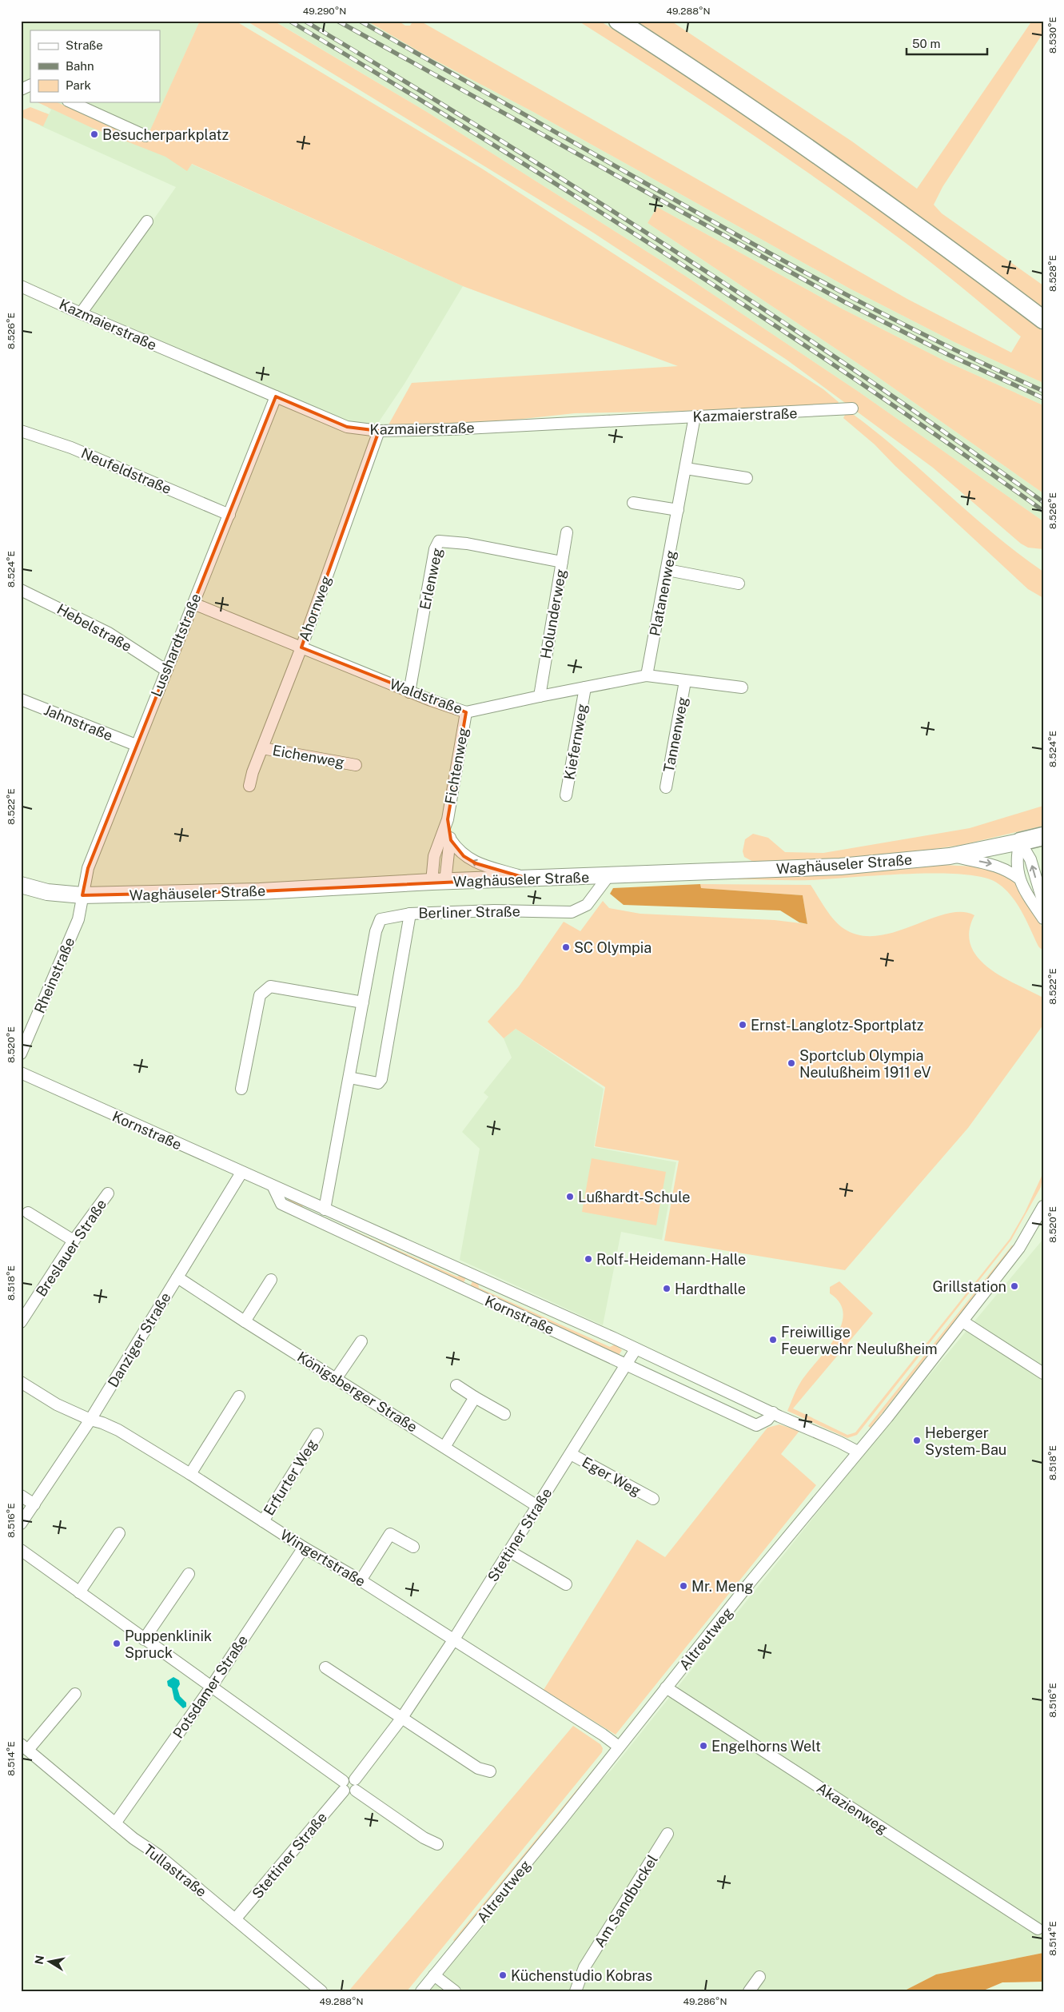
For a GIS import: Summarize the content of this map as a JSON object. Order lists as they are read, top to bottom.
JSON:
{
  "streets": {
    "street": [
      "Kazmaierstraße",
      "Neufeldstraße",
      "Erlenweg",
      "Platanenweg",
      "Ahornweg",
      "Holunderweg",
      "Hebelstraße",
      "Lusshardtstraße",
      "Waldstraße",
      "Jahnstraße",
      "Tannenweg",
      "Kiefernweg",
      "Eichenweg",
      "Fichtenweg",
      "Waghäuseler Straße",
      "Berliner Straße",
      "Rheinstraße",
      "Kornstraße",
      "Breslauer Straße",
      "Danziger Straße",
      "Königsberger Straße",
      "Eger Weg",
      "Erfurter Weg",
      "Stettiner Straße",
      "Wingertstraße",
      "Altreutweg",
      "Potsdamer Straße",
      "Akazienweg",
      "Tullastraße",
      "Am Sandbuckel"
    ]
  },
  "crossings": [
    ["Kazmaierstraße", "Platanenweg"],
    ["Kazmaierstraße", "Ahornweg"],
    ["Kazmaierstraße", "Lusshardtstraße"],
    ["Neufeldstraße", "Lusshardtstraße"],
    ["Erlenweg", "Holunderweg"],
    ["Erlenweg", "Waldstraße"],
    ["Platanenweg", "Waldstraße"],
    ["Ahornweg", "Waldstraße"],
    ["Ahornweg", "Eichenweg"],
    ["Holunderweg", "Waldstraße"],
    ["Hebelstraße", "Lusshardtstraße"],
    ["Lusshardtstraße", "Waldstraße"],
    ["Lusshardtstraße", "Jahnstraße"],
    ["Lusshardtstraße", "Waghäuseler Straße"],
    ["Lusshardtstraße", "Rheinstraße"],
    ["Waldstraße", "Tannenweg"],
    ["Waldstraße", "Kiefernweg"],
    ["Waldstraße", "Fichtenweg"],
    ["Fichtenweg", "Waghäuseler Straße"],
    ["Waghäuseler Straße", "Berliner Straße"],
    ["Waghäuseler Straße", "Rheinstraße"],
    ["Berliner Straße", "Kornstraße"],
    ["Kornstraße", "Danziger Straße"],
    ["Kornstraße", "Stettiner Straße"],
    ["Kornstraße", "Altreutweg"],
    ["Danziger Straße", "Königsberger Straße"],
    ["Danziger Straße", "Wingertstraße"],
    ["Königsberger Straße", "Stettiner Straße"],
    ["Eger Weg", "Stettiner Straße"],
    ["Erfurter Weg", "Wingertstraße"],
    ["Stettiner Straße", "Wingertstraße"],
    ["Stettiner Straße", "Tullastraße"],
    ["Wingertstraße", "Altreutweg"],
    ["Wingertstraße", "Potsdamer Straße"],
    ["Altreutweg", "Akazienweg"],
    ["Potsdamer Straße", "Tullastraße"]
  ],
  "places": [
    "Besucherparkplatz",
    "SC Olympia",
    "Ernst-Langlotz-Sportplatz",
    "Sportclub Olympia Neulußheim 1911 eV",
    "Lußhardt-Schule",
    "Rolf-Heidemann-Halle",
    "Grillstation",
    "Hardthalle",
    "Freiwillige Feuerwehr Neulußheim",
    "Heberger System-Bau",
    "Mr. Meng",
    "Puppenklinik Spruck",
    "Engelhorns Welt",
    "Küchenstudio Kobras"
  ],
  "legend": ["Straße", "Bahn", "Park"],
  "scale_bar": "50 m",
  "north": "left",
  "coordinates": [
    "49.290°N",
    "49.288°N",
    "8.530°E",
    "8.528°E",
    "8.526°E",
    "8.524°E",
    "8.522°E",
    "8.520°E",
    "8.518°E",
    "8.516°E",
    "8.514°E",
    "49.286°N"
  ]
}
